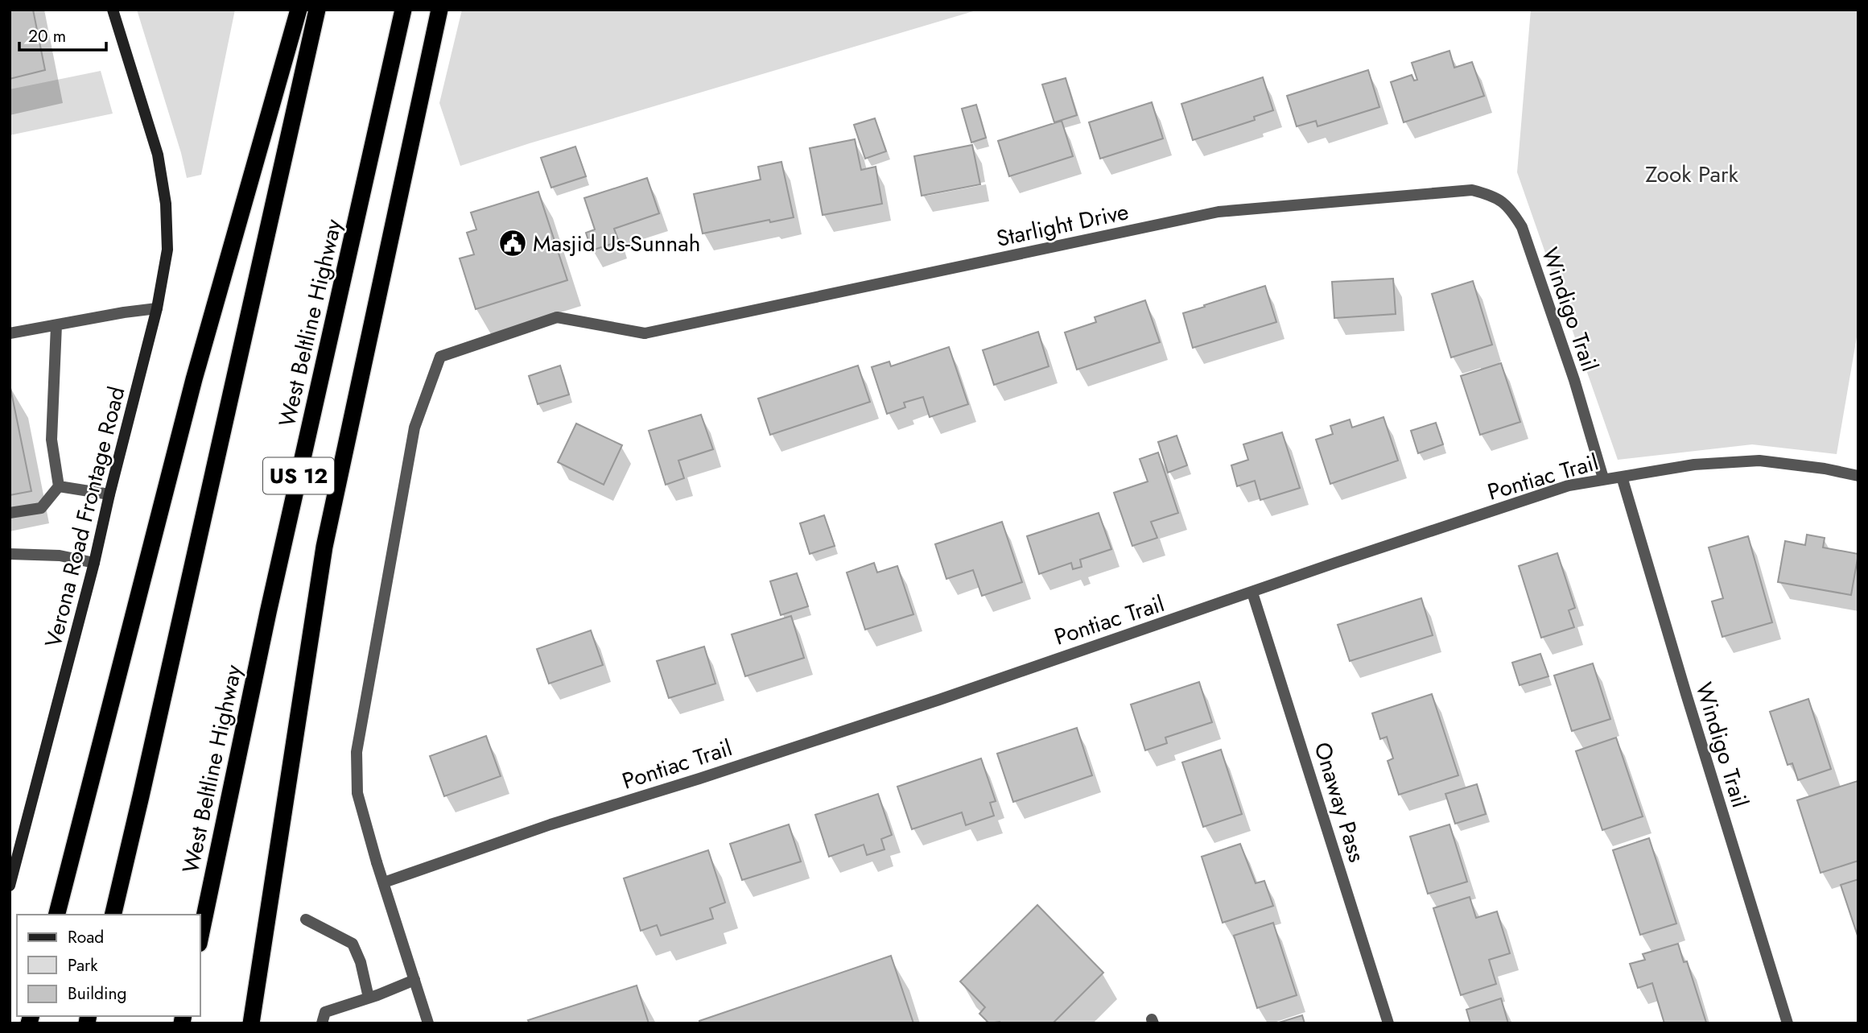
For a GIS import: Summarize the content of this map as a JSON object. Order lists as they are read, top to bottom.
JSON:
{
  "streets": {
    "highway": ["West Beltline Highway", "US 12"],
    "street": [
      "Starlight Drive",
      "Windigo Trail",
      "Pontiac Trail",
      "Verona Road Frontage Road",
      "Onaway Pass"
    ]
  },
  "crossings": [
    ["Starlight Drive", "Windigo Trail"],
    ["Starlight Drive", "Pontiac Trail"],
    ["Windigo Trail", "Pontiac Trail"],
    ["Pontiac Trail", "Onaway Pass"]
  ],
  "parks": ["Zook Park"],
  "places": {
    "public building": ["Masjid Us-Sunnah"]
  },
  "legend": ["Road", "Park", "Building"],
  "scale_bar": "20 m"
}
